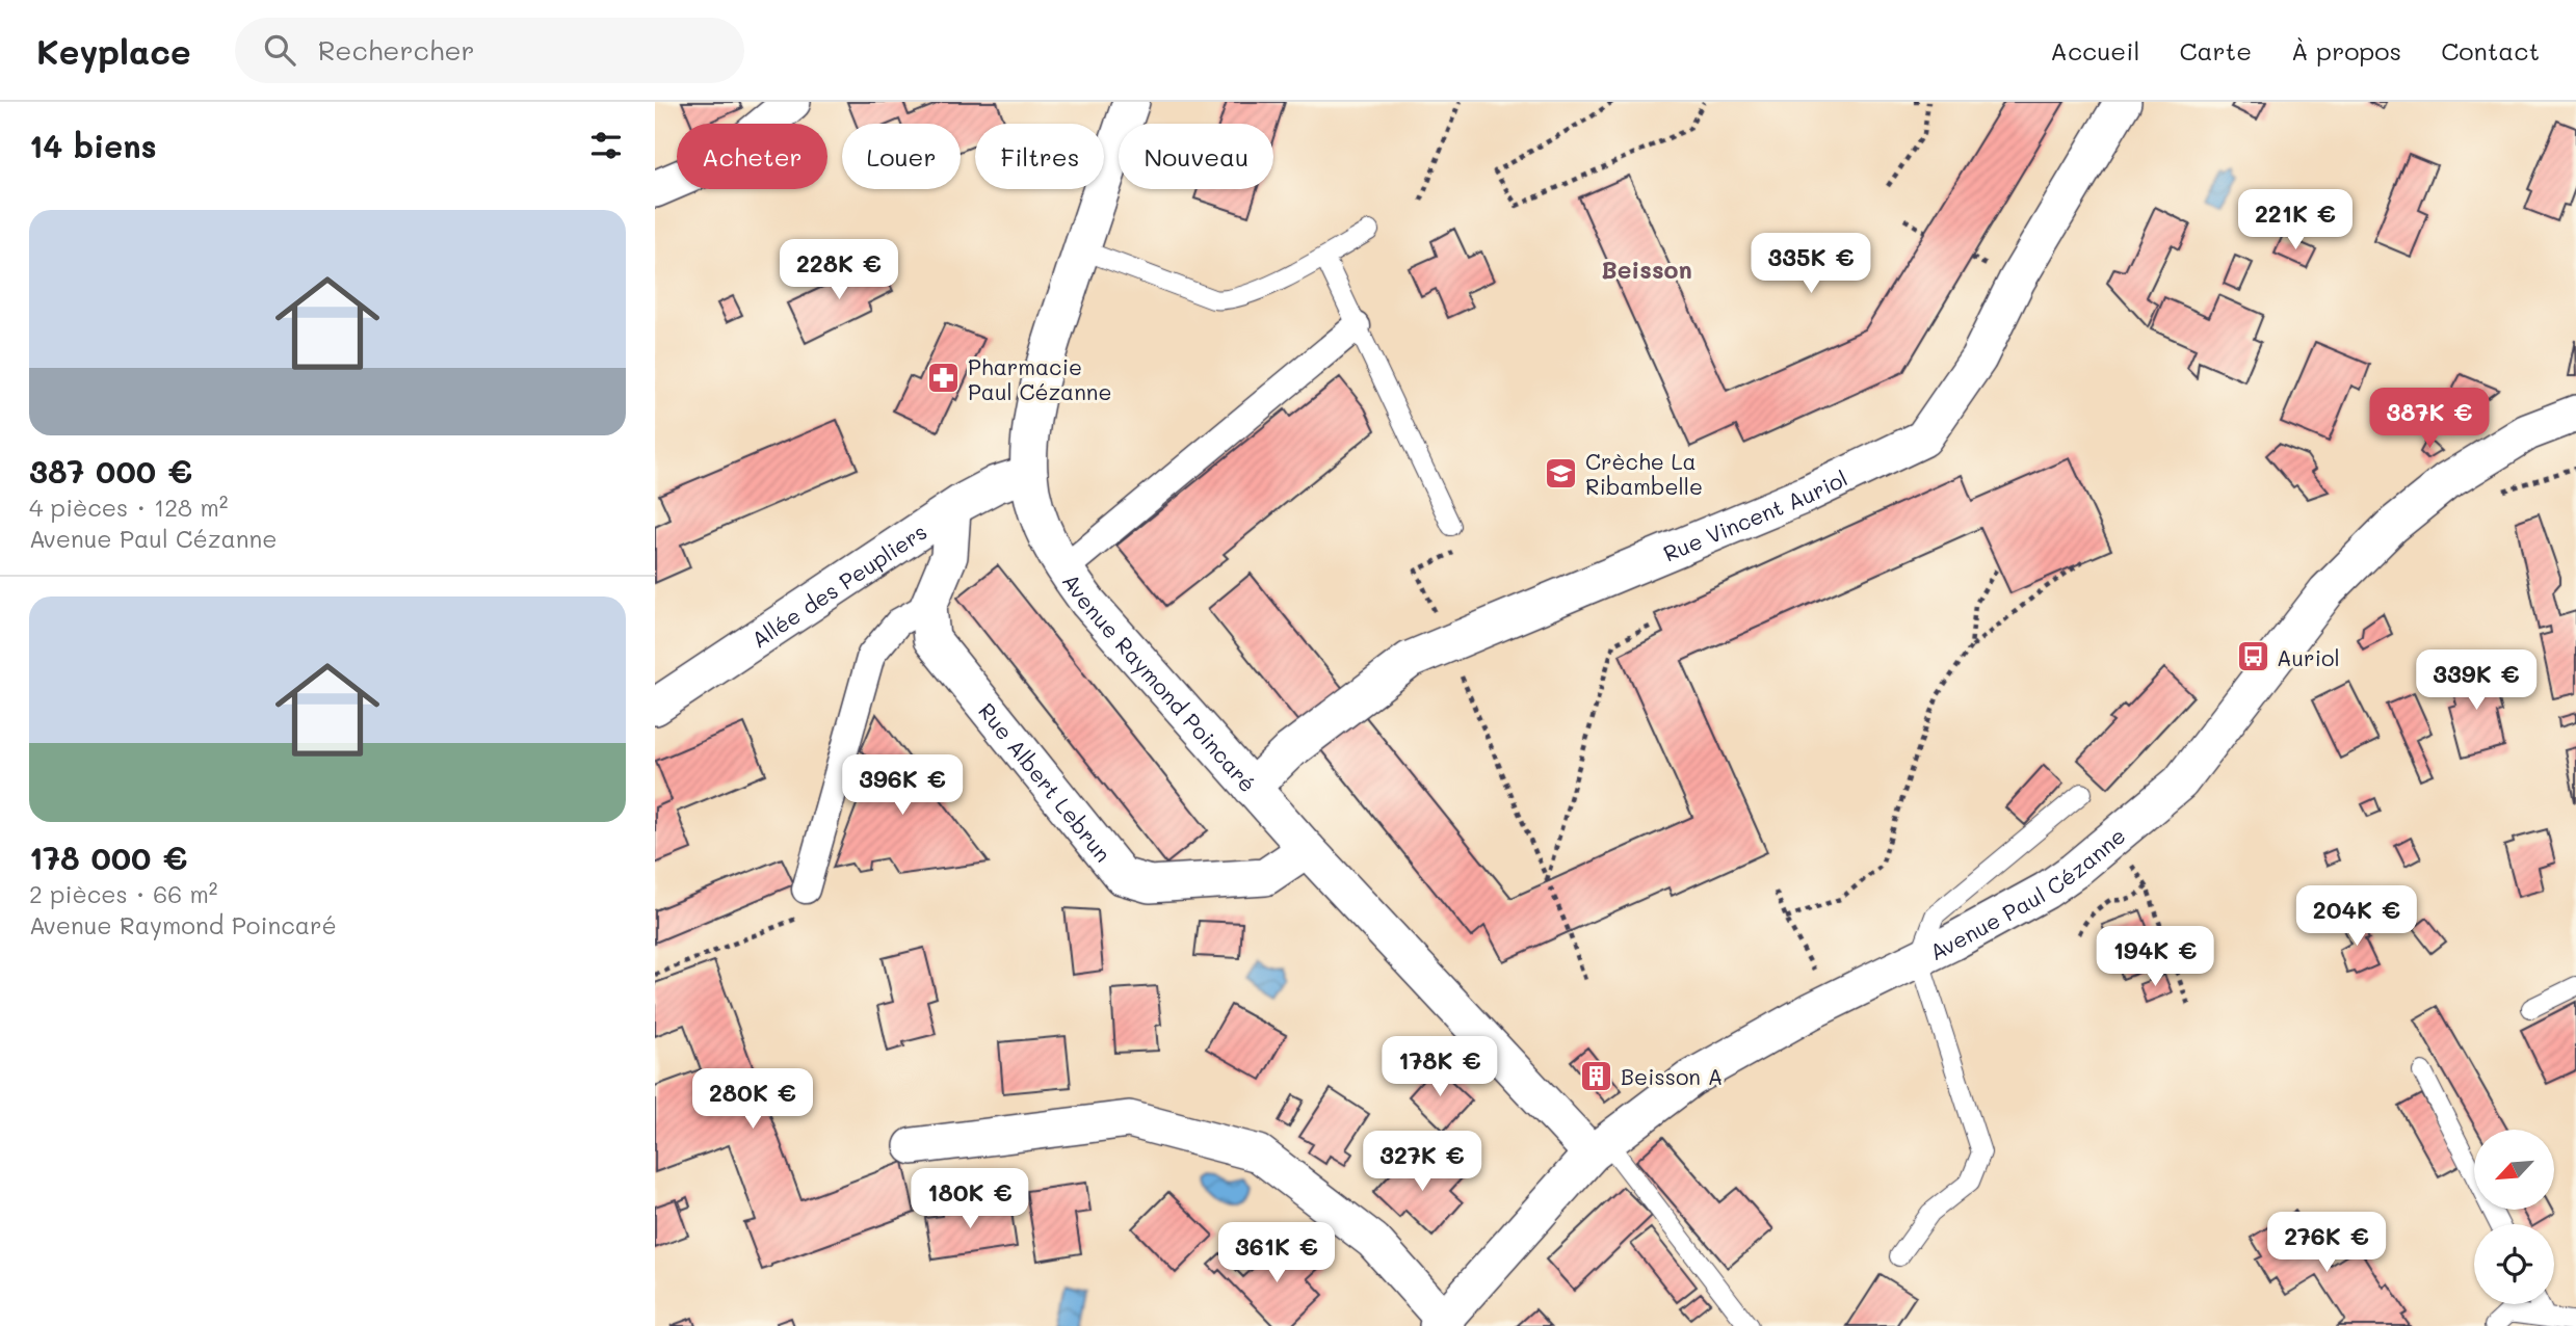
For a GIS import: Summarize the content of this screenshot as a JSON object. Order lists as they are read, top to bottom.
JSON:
{
  "streets": {
    "street": [
      "Rue Vincent Auriol",
      "Allée des Peupliers",
      "Avenue Raymond Poincaré",
      "Rue Albert Lebrun",
      "Avenue Paul Cézanne"
    ]
  },
  "crossings": [
    ["Rue Vincent Auriol", "Avenue Raymond Poincaré"],
    ["Allée des Peupliers", "Avenue Raymond Poincaré"],
    ["Avenue Raymond Poincaré", "Rue Albert Lebrun"],
    ["Avenue Raymond Poincaré", "Avenue Paul Cézanne"]
  ],
  "districts": ["Beisson"],
  "places": {
    "pharmacy": ["Pharmacie Paul Cézanne"],
    "school or university": ["Crèche La Ribambelle"],
    "bus stop": ["Auriol"],
    "building": ["Beisson A"]
  },
  "north": "bottom left",
  "page": {
    "header": "Keyplace",
    "search": "Rechercher",
    "nav": [
      "Accueil",
      "Carte",
      "À propos",
      "Contact"
    ],
    "heading": "14 biens",
    "chip": [
      "Acheter",
      "Louer",
      "Filtres",
      "Nouveau"
    ],
    "list": [
      {
        "name": "387 000 €",
        "note": "4 pièces · 128 m² · Avenue Paul Cézanne"
      },
      {
        "name": "178 000 €",
        "note": "2 pièces · 66 m² · Avenue Raymond Poincaré"
      }
    ],
    "price": [
      "221K €",
      "335K €",
      "228K €",
      "387K €",
      "339K €",
      "396K €",
      "204K €",
      "194K €",
      "178K €",
      "280K €",
      "327K €",
      "180K €",
      "276K €",
      "361K €"
    ]
  }
}
